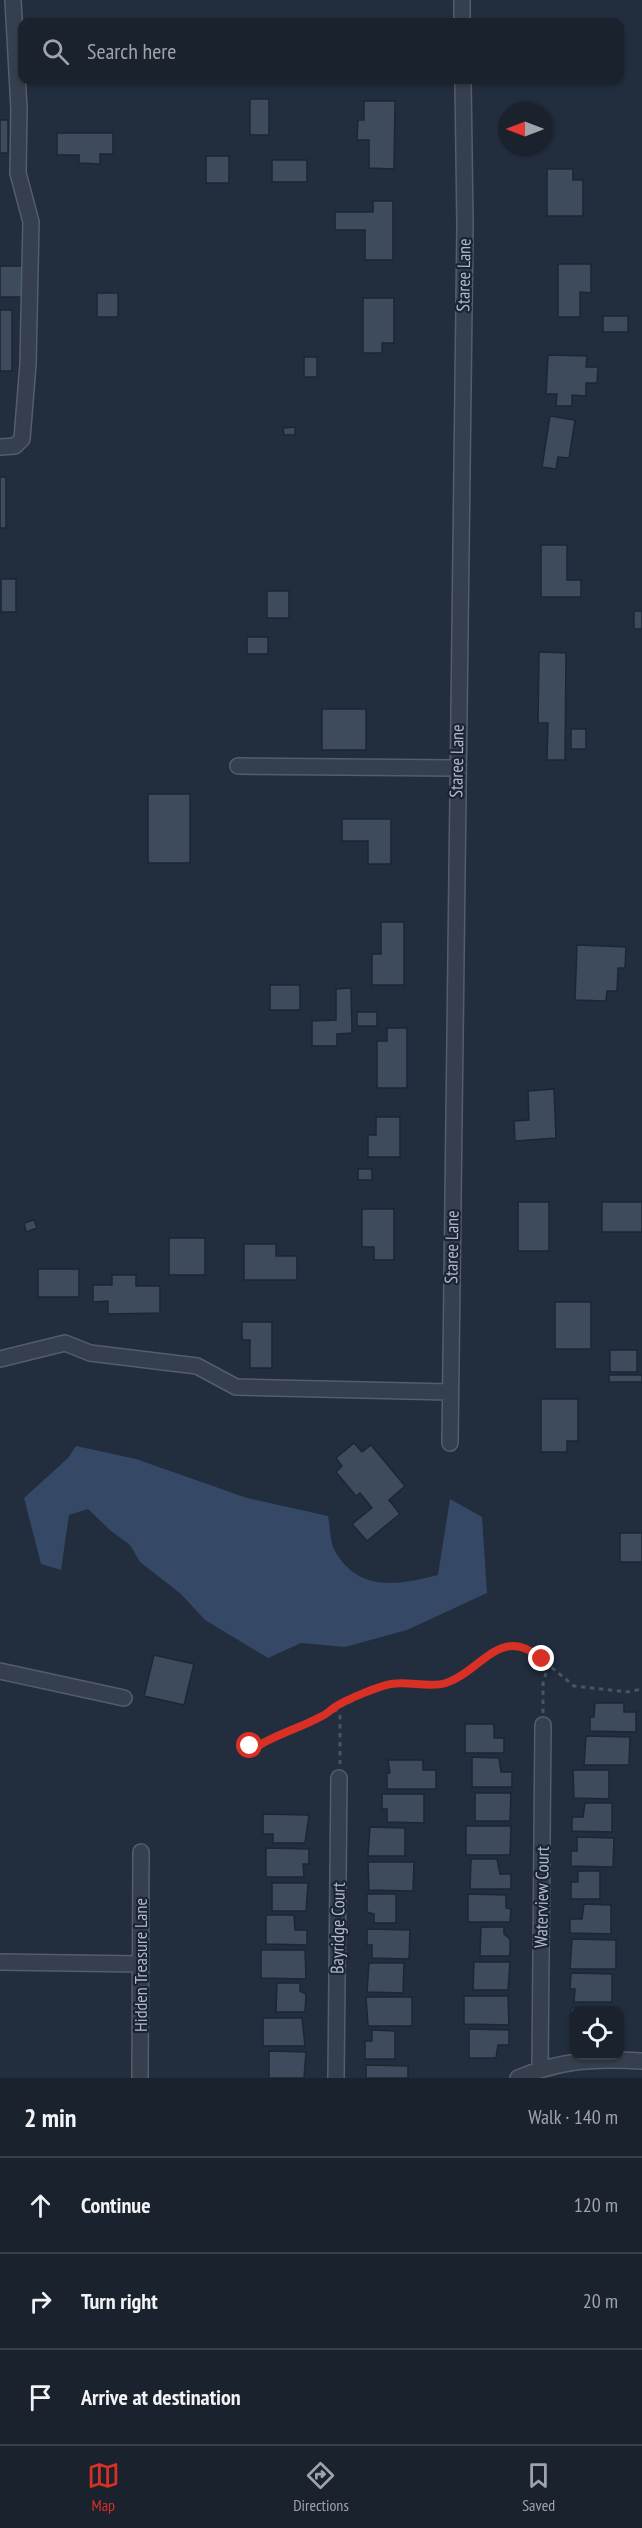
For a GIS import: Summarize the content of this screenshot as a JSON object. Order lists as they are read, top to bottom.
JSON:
{
  "streets": {
    "street": [
      "Staree Lane",
      "Waterview Court",
      "Bayridge Court",
      "Hidden Treasure Lane"
    ]
  },
  "north": "left",
  "page": {
    "search": "Search here",
    "heading": ["2 min", "Walk · 140 m"],
    "list": [
      ["Continue", "120 m"],
      ["Turn right", "20 m"],
      "Arrive at destination"
    ],
    "nav": ["Map", "Directions", "Saved"]
  }
}
